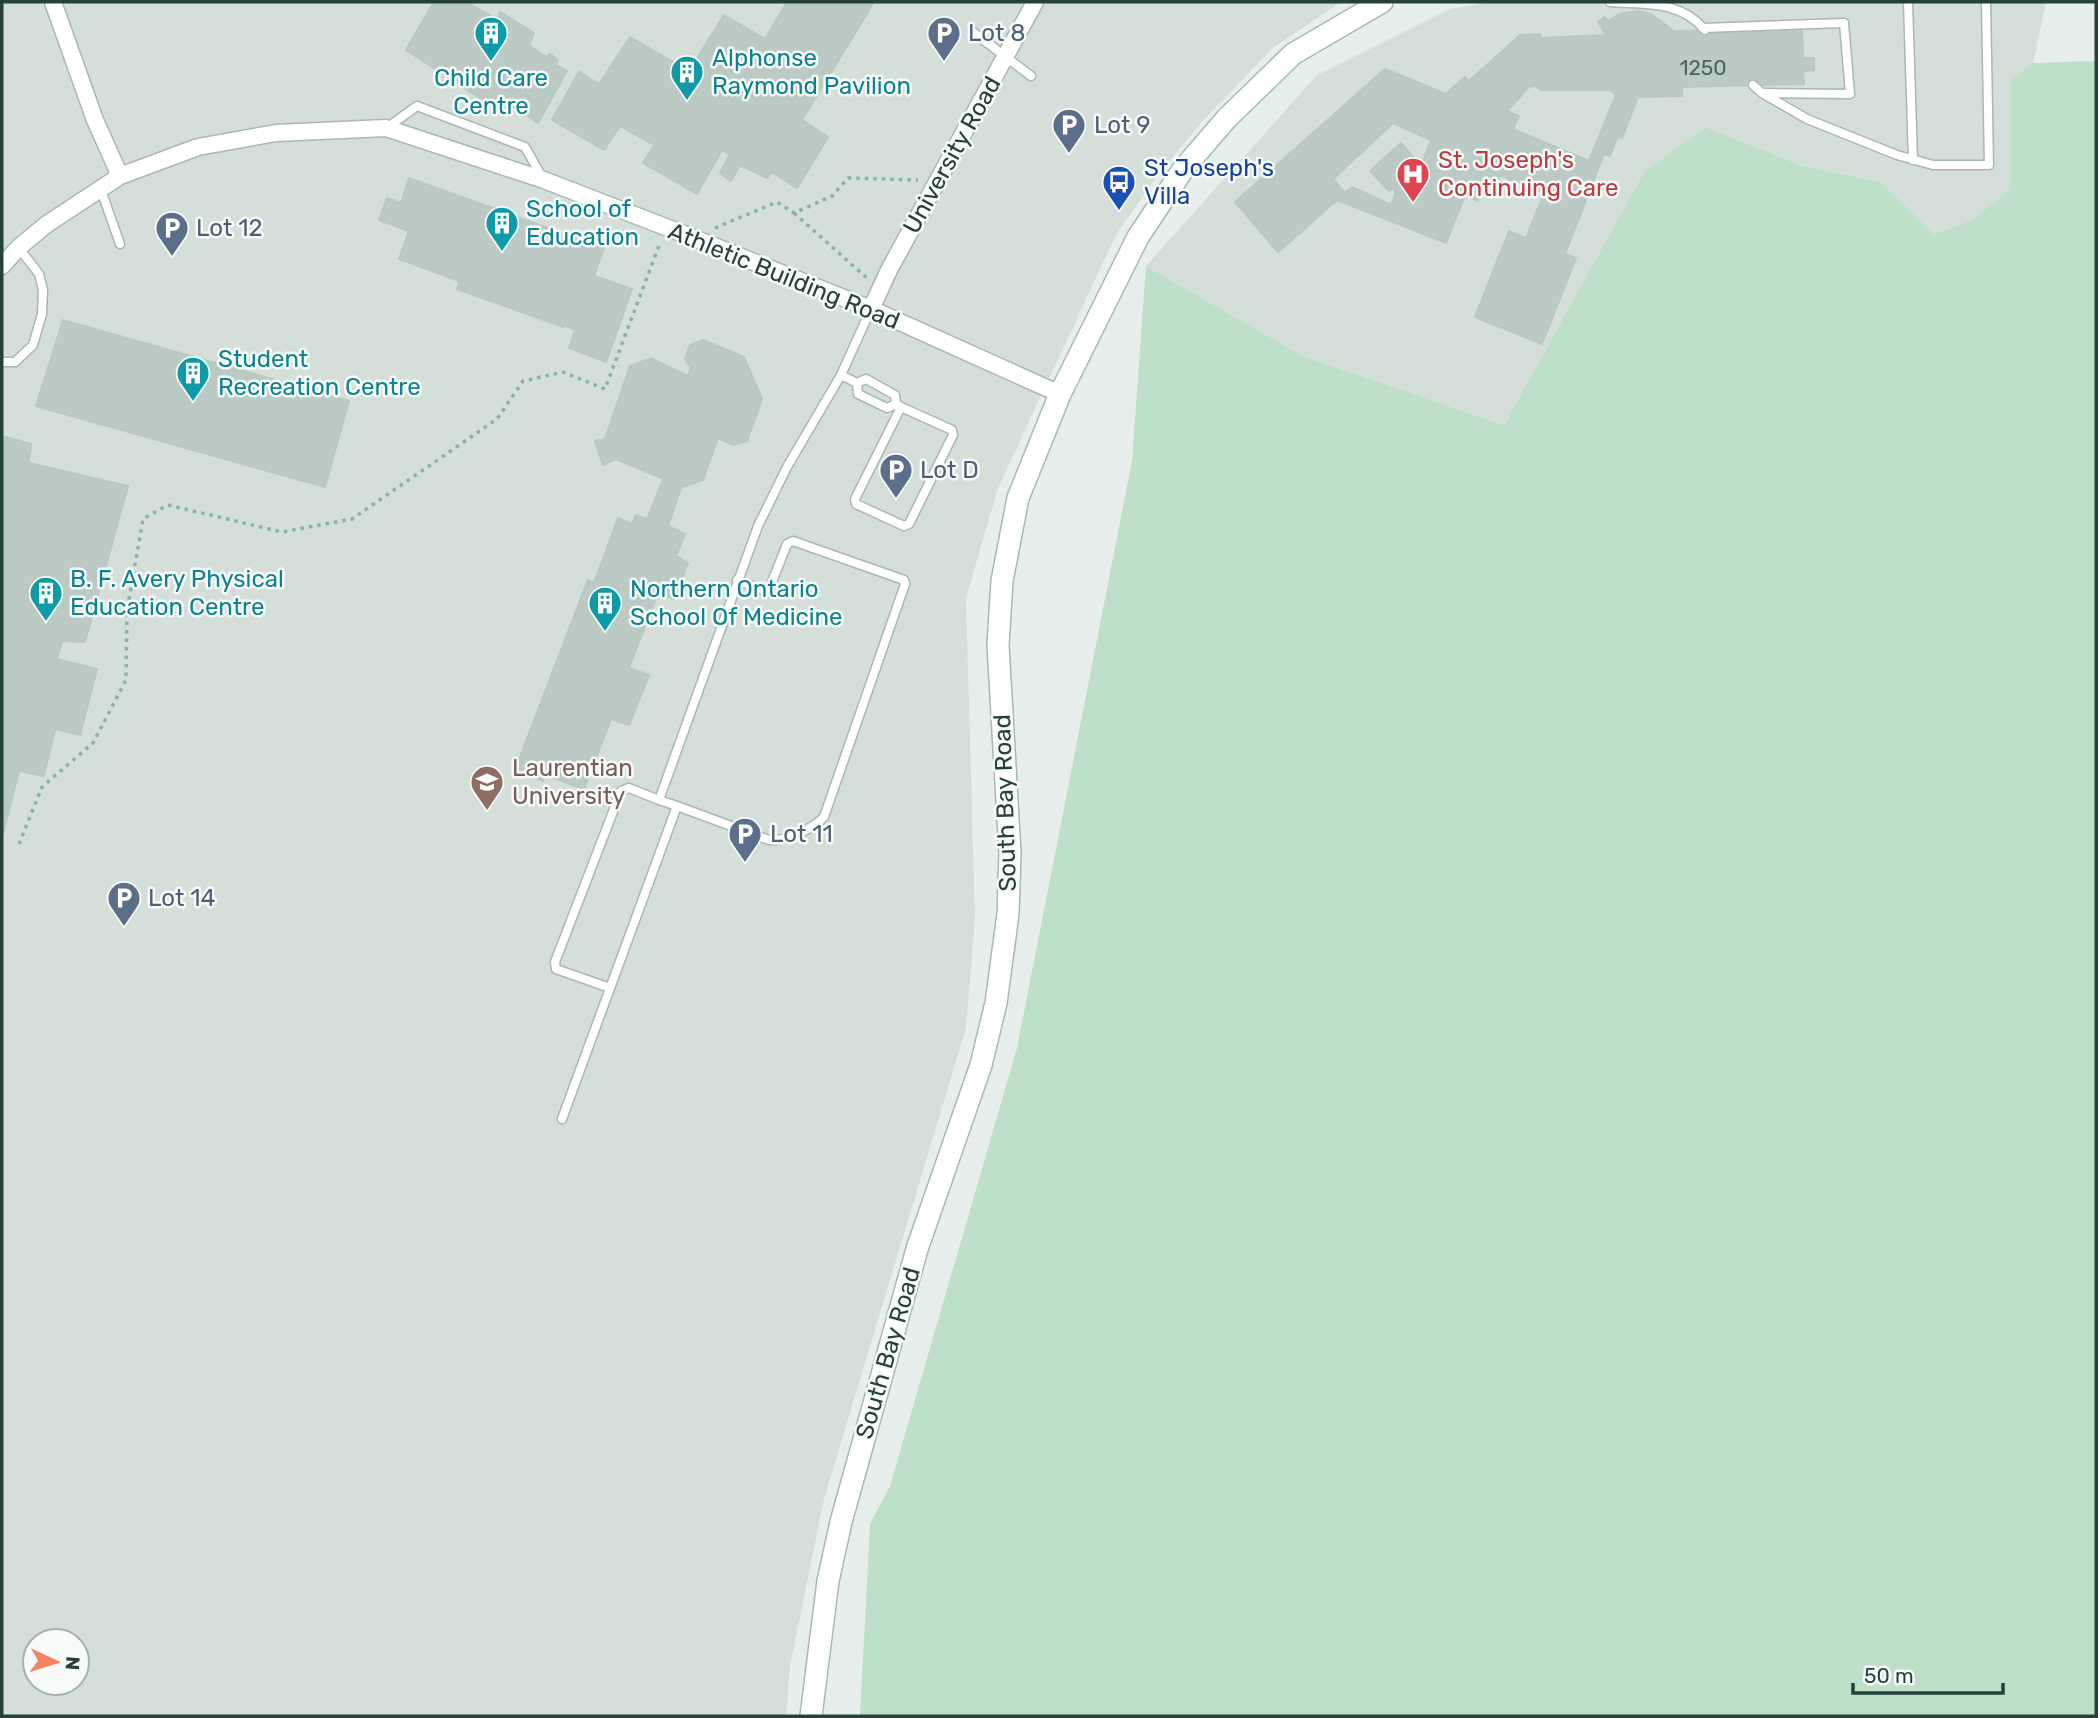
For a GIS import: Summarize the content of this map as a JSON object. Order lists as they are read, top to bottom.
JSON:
{
  "streets": {
    "street": ["University Road", "Athletic Building Road", "South Bay Road"]
  },
  "crossings": [
    ["University Road", "Athletic Building Road"],
    ["Athletic Building Road", "South Bay Road"]
  ],
  "places": {
    "building": [
      "Child Care Centre",
      "Alphonse Raymond Pavilion",
      "School of Education",
      "Student Recreation Centre",
      "B. F. Avery Physical Education Centre",
      "Northern Ontario School Of Medicine"
    ],
    "parking": [
      "Lot 8",
      "Lot 9",
      "Lot 12",
      "Lot D",
      "Lot 11",
      "Lot 14"
    ],
    "hospital": ["St. Joseph's Continuing Care"],
    "bus stop": ["St Joseph's Villa"],
    "school or university": ["Laurentian University"]
  },
  "house_numbers": ["1250"],
  "scale_bar": "50 m",
  "north": "right"
}
